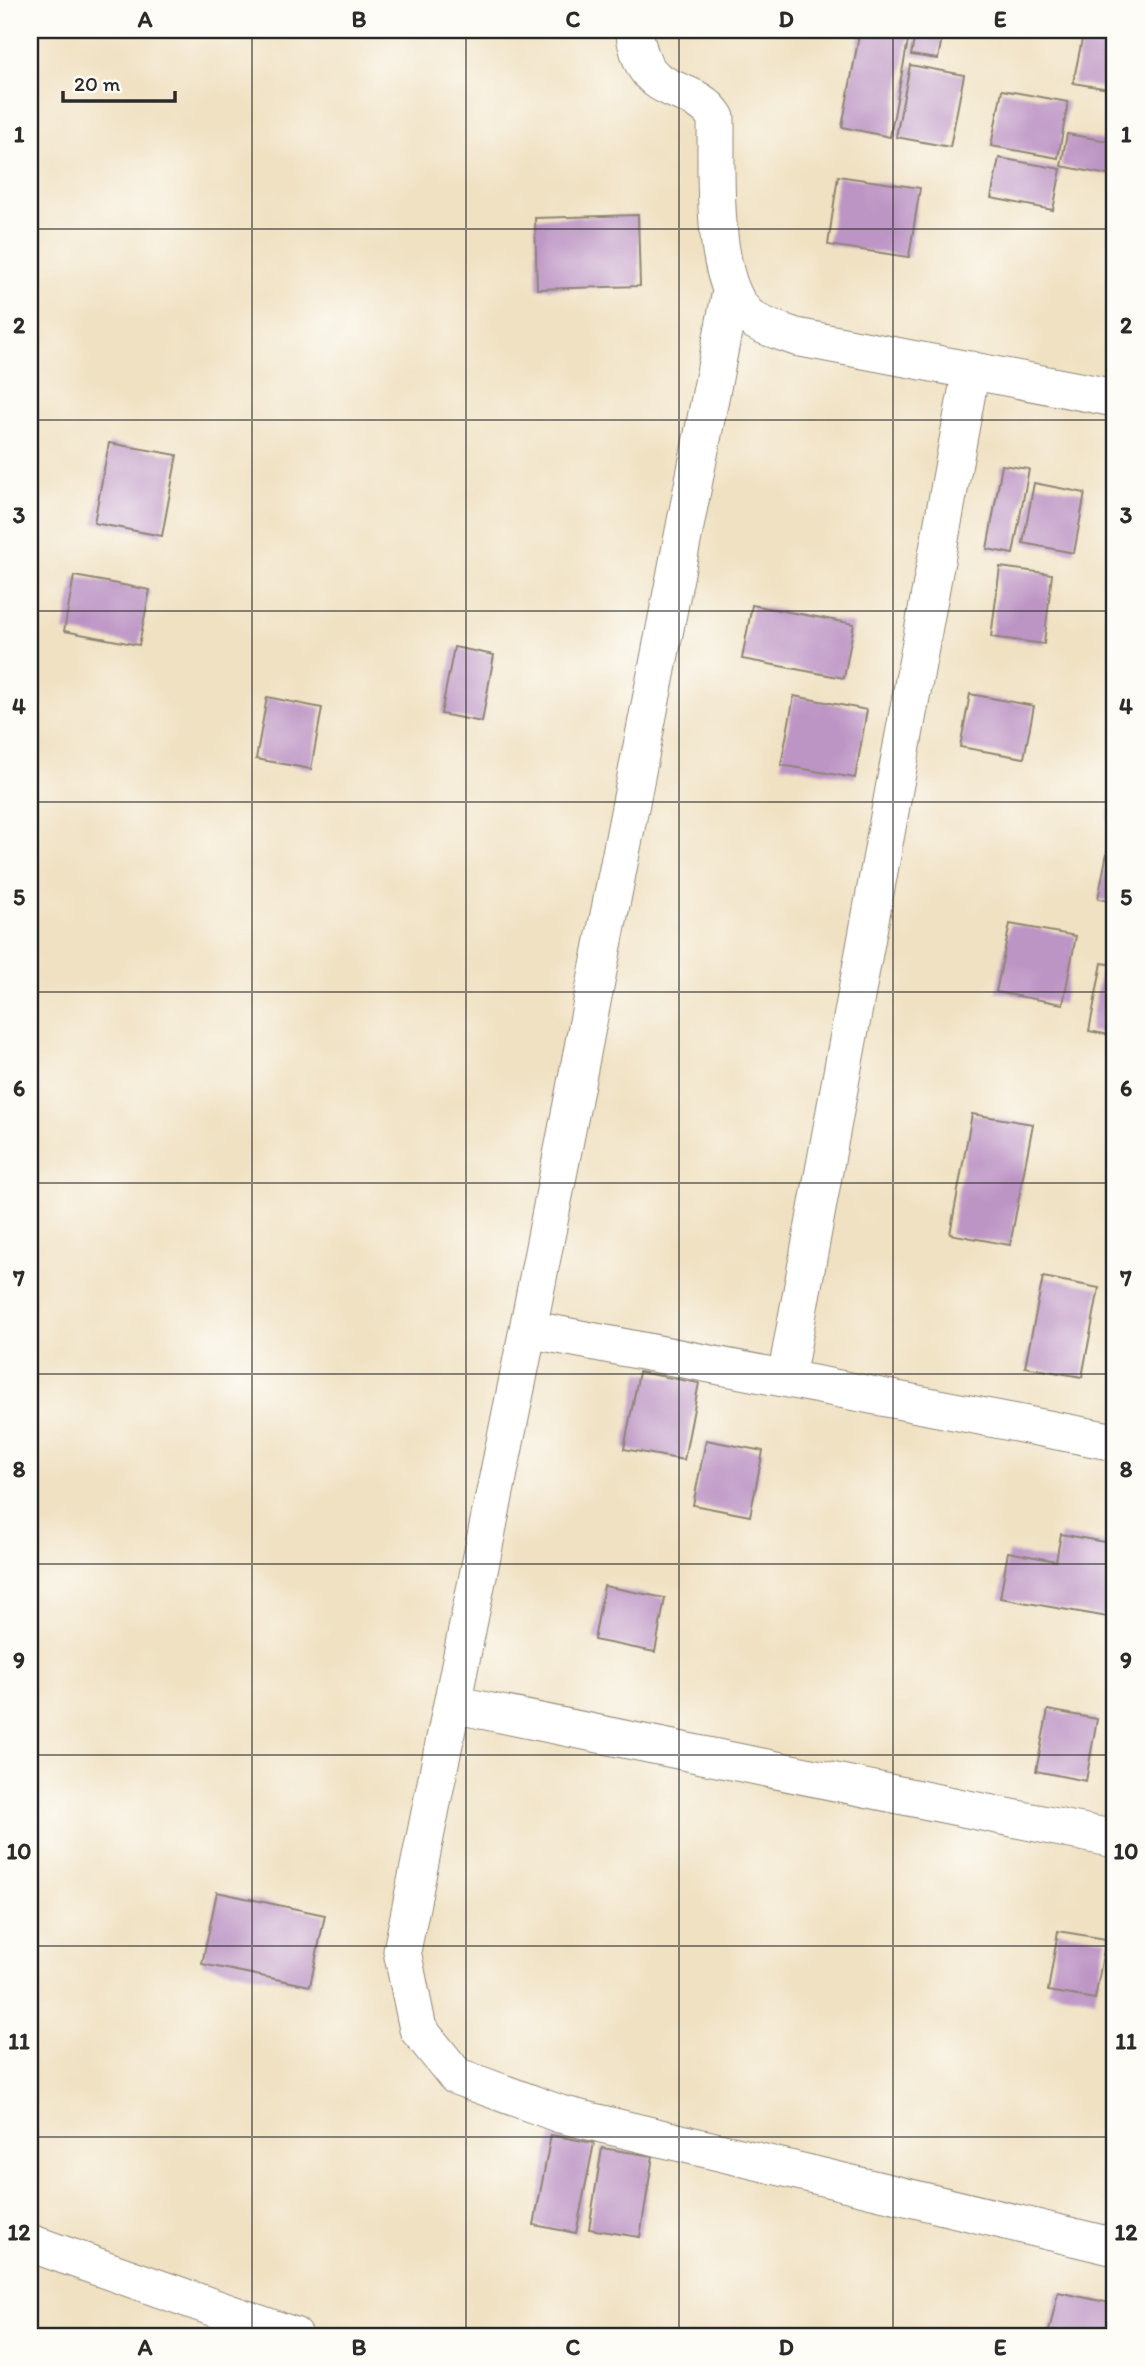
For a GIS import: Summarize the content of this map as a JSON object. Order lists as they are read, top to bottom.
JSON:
{
  "scale_bar": "20 m",
  "grid": {
    "columns": [
      "A",
      "B",
      "C",
      "D",
      "E"
    ],
    "rows": [
      "1",
      "2",
      "3",
      "4",
      "5",
      "6",
      "7",
      "8",
      "9",
      "10",
      "11",
      "12"
    ]
  }
}
